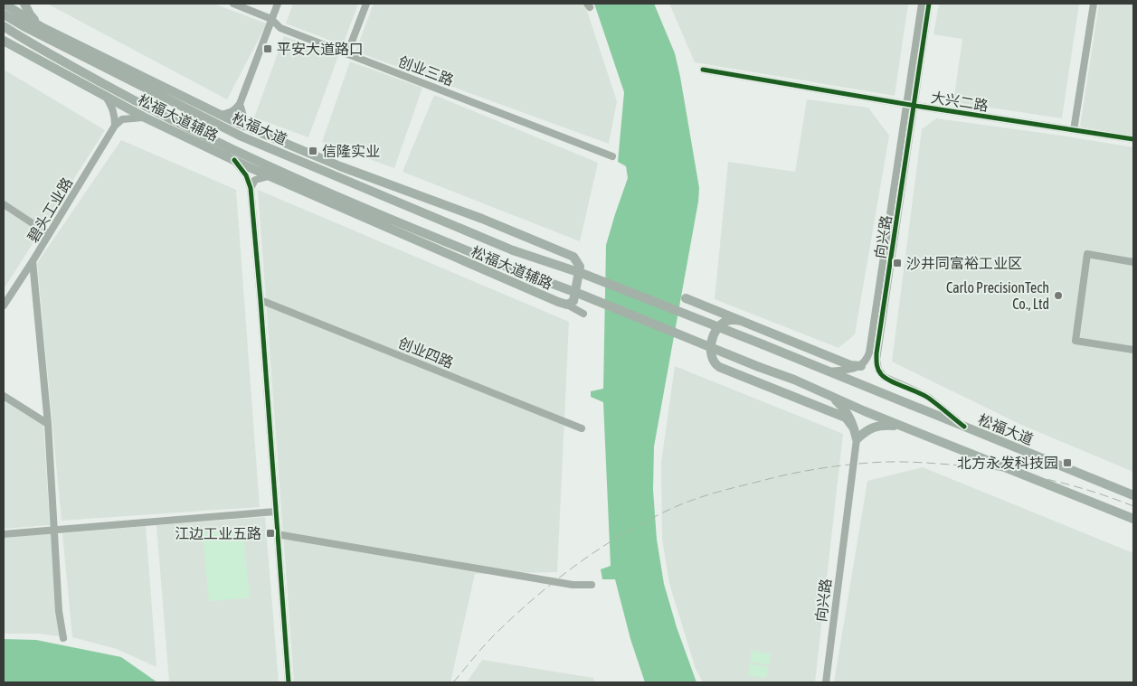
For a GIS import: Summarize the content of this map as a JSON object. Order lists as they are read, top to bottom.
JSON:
{
  "streets": {
    "main road": ["松福大道辅路", "松福大道"],
    "street": [
      "创业三路",
      "大兴二路",
      "碧头工业路",
      "向兴路",
      "创业四路"
    ]
  },
  "crossings": [
    ["大兴二路", "向兴路"],
    ["松福大道辅路", "松福大道"],
    ["松福大道", "向兴路"]
  ],
  "places": {
    "transit": [
      "平安大道路口",
      "信隆实业",
      "沙井同富裕工业区",
      "北方永发科技园",
      "江边工业五路"
    ],
    "other": ["Carlo PrecisionTech Co., Ltd"]
  }
}
